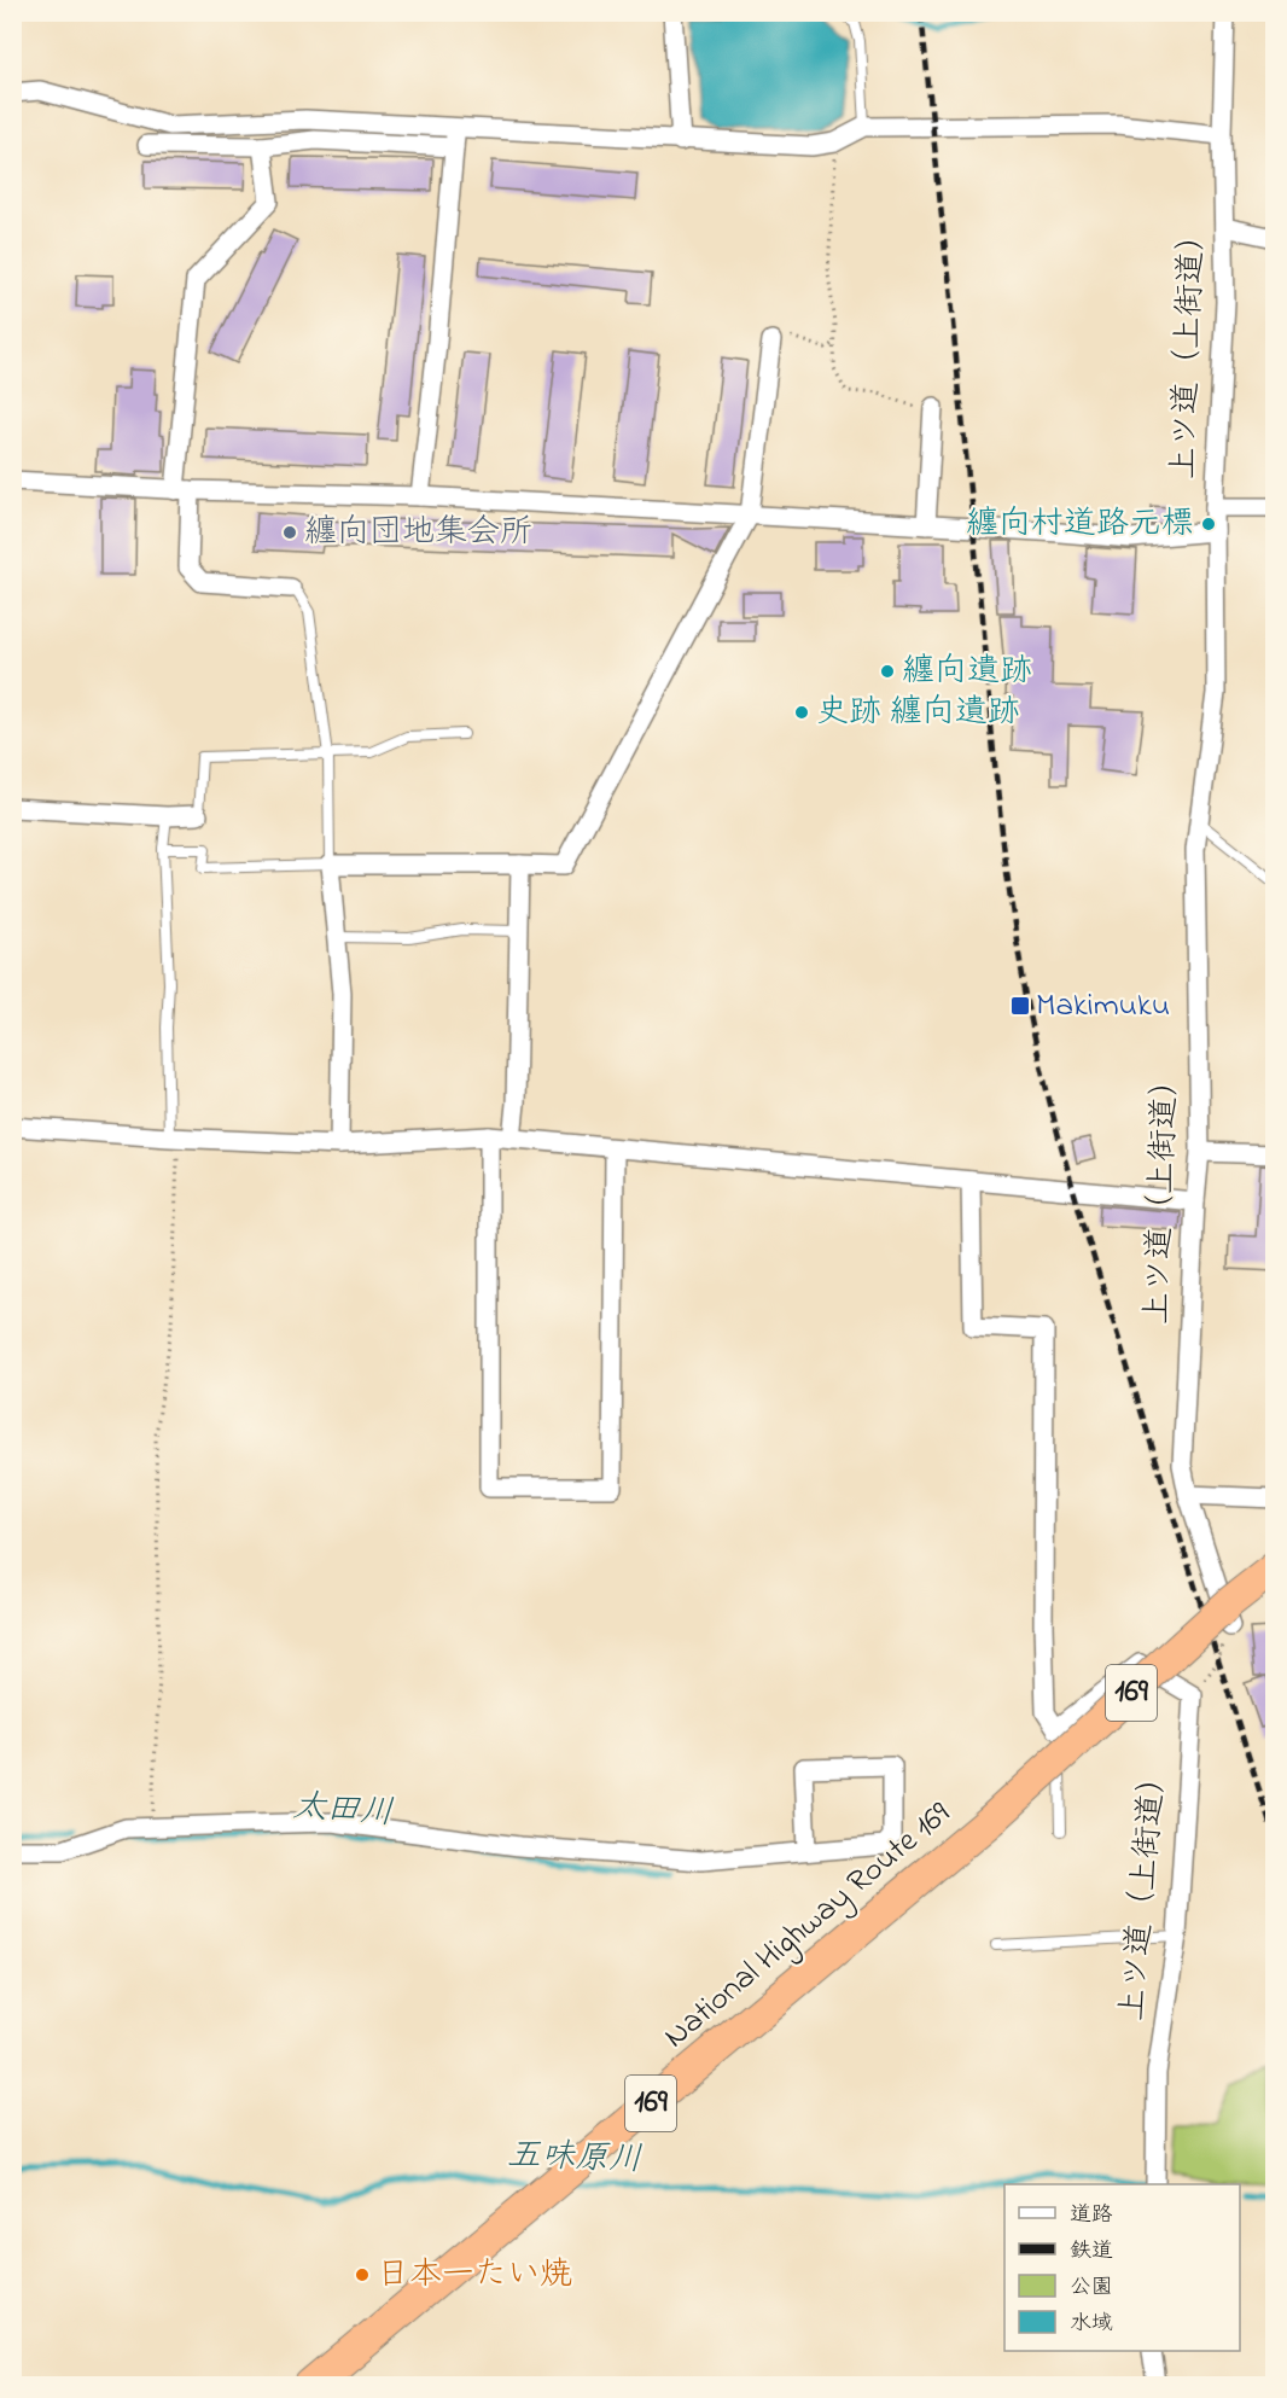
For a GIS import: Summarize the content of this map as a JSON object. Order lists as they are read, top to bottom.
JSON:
{
  "streets": {
    "highway": ["169", "National Highway Route 169"],
    "street": ["上ツ道（上街道）"]
  },
  "water": ["太田川", "五味原川"],
  "places": {
    "other": [
      "纏向村道路元標",
      "纏向団地集会所",
      "纏向遺跡",
      "史跡 纏向遺跡",
      "日本一たい焼"
    ],
    "transit": ["Makimuku"]
  },
  "legend": [
    "道路",
    "鉄道",
    "公園",
    "水域"
  ]
}
